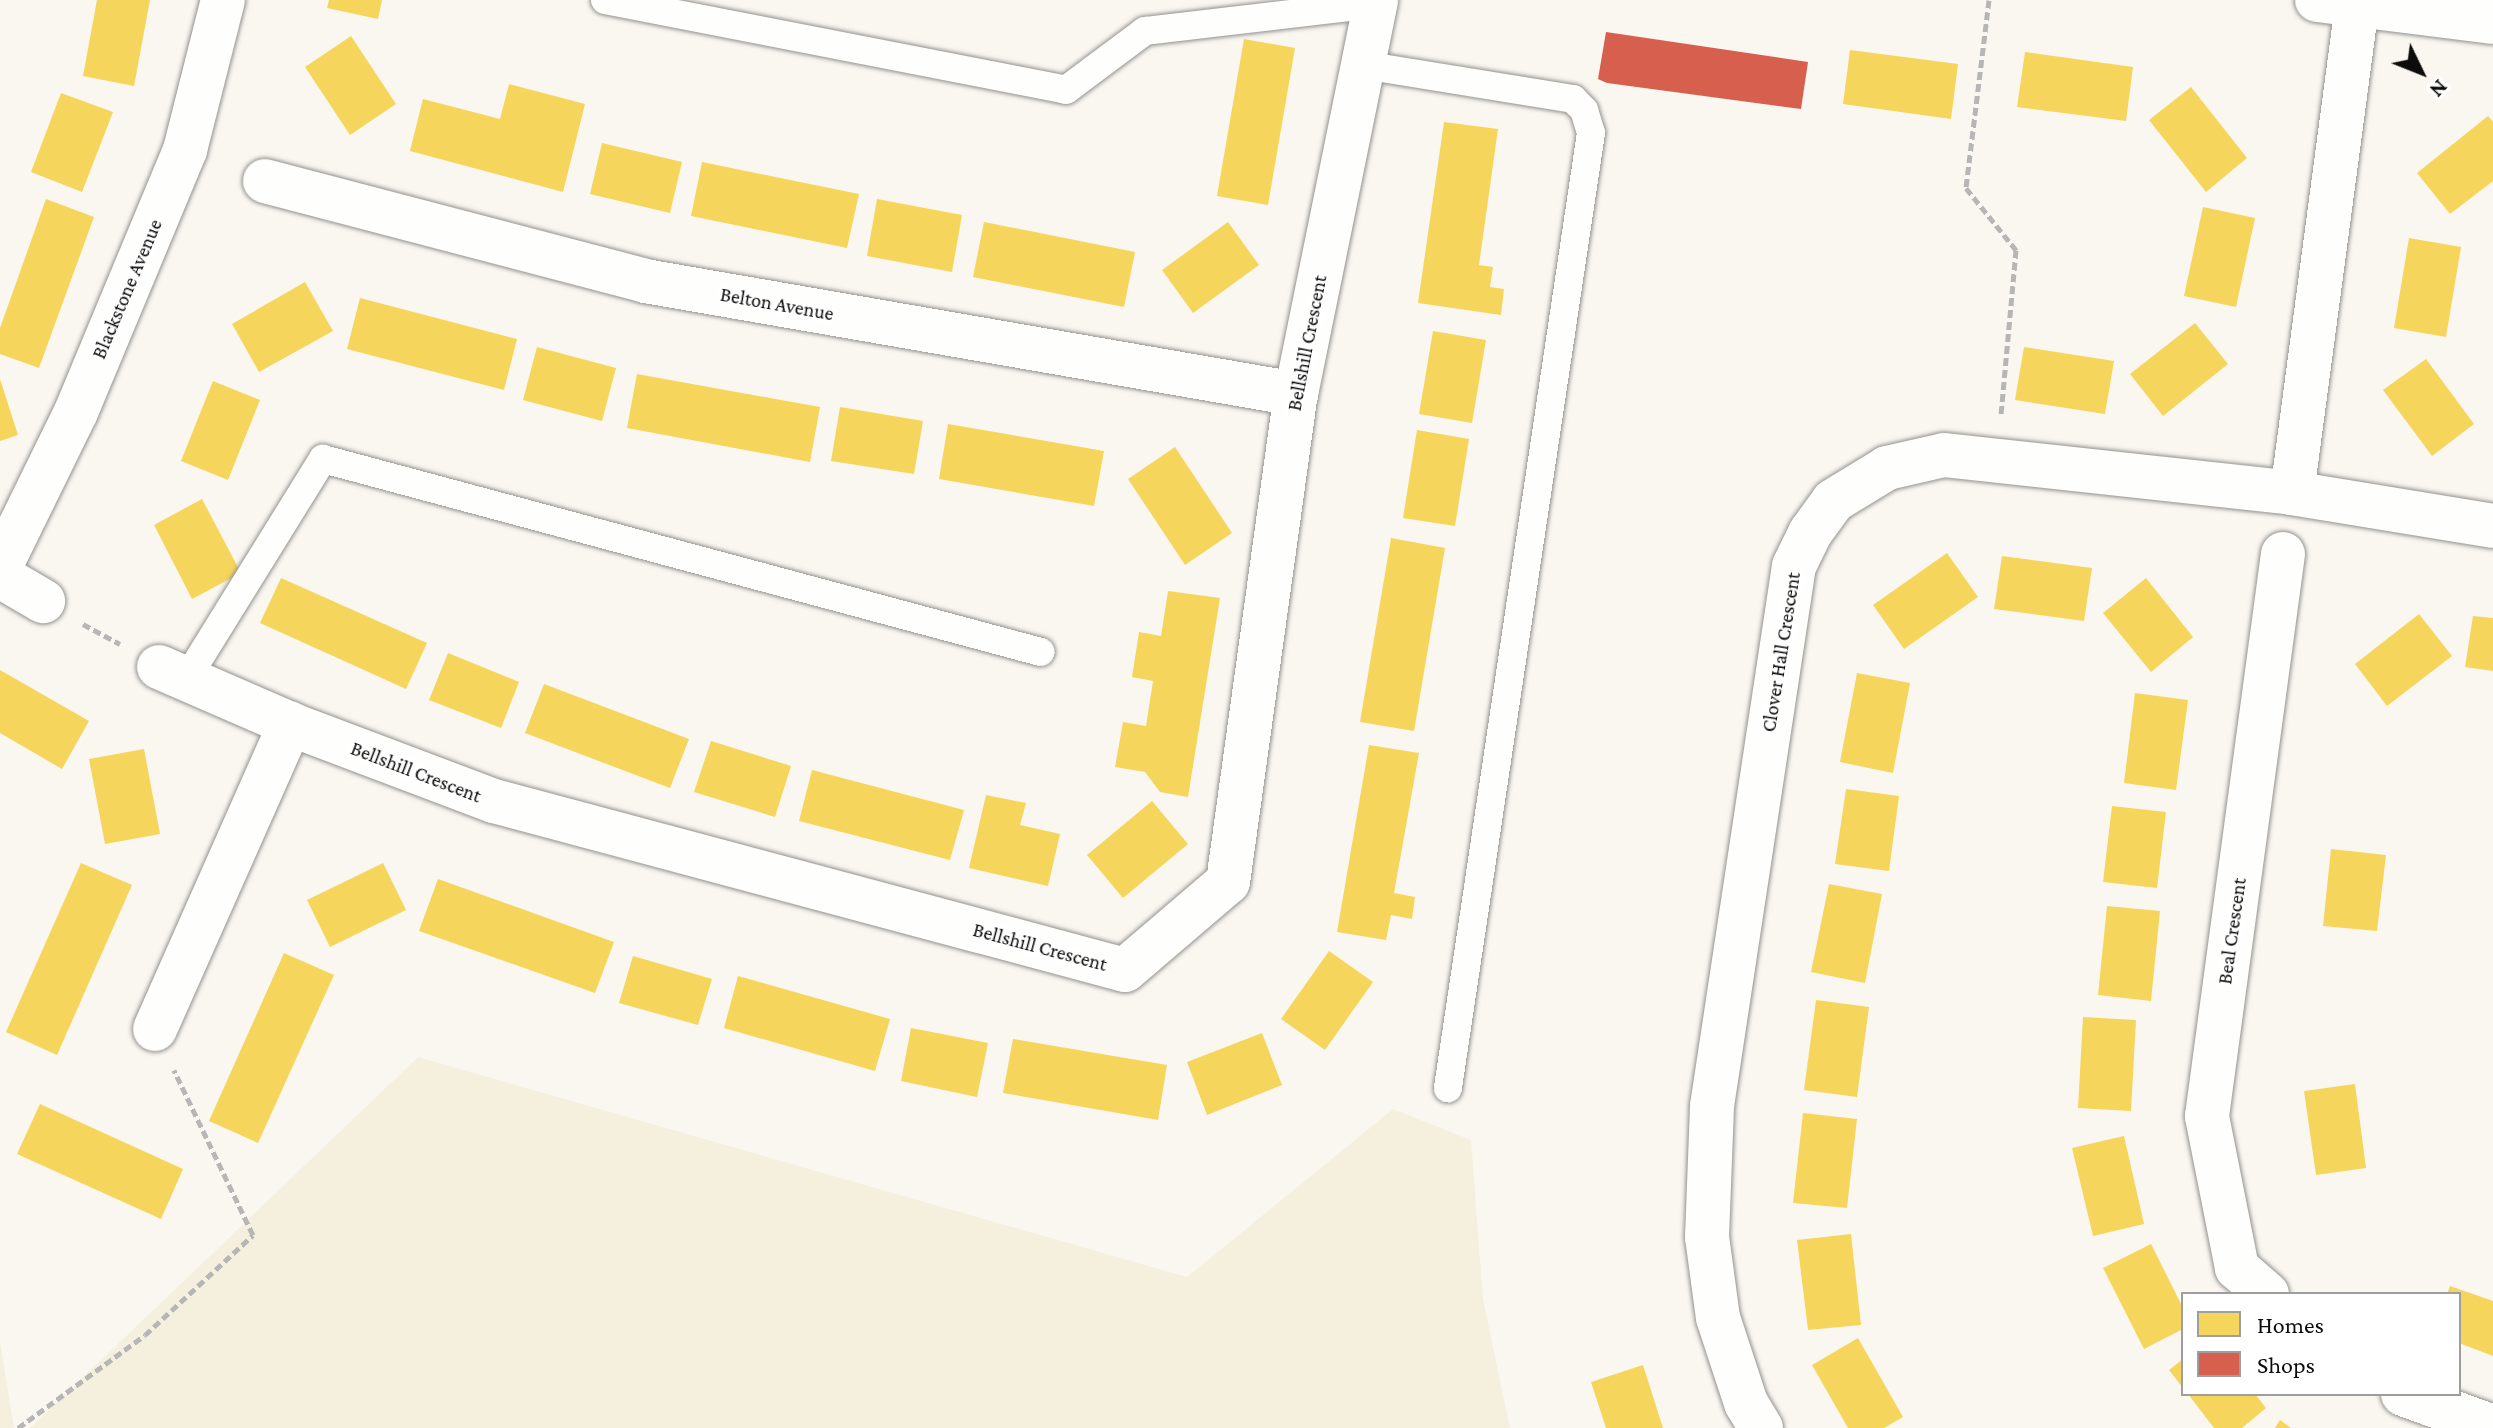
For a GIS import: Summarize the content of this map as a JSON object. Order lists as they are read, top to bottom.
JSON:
{
  "streets": {
    "street": [
      "Blackstone Avenue",
      "Belton Avenue",
      "Bellshill Crescent",
      "Clover Hall Crescent",
      "Beal Crescent"
    ]
  },
  "crossings": [
    ["Belton Avenue", "Bellshill Crescent"]
  ],
  "legend": ["Homes", "Shops"],
  "north": "bottom right"
}
